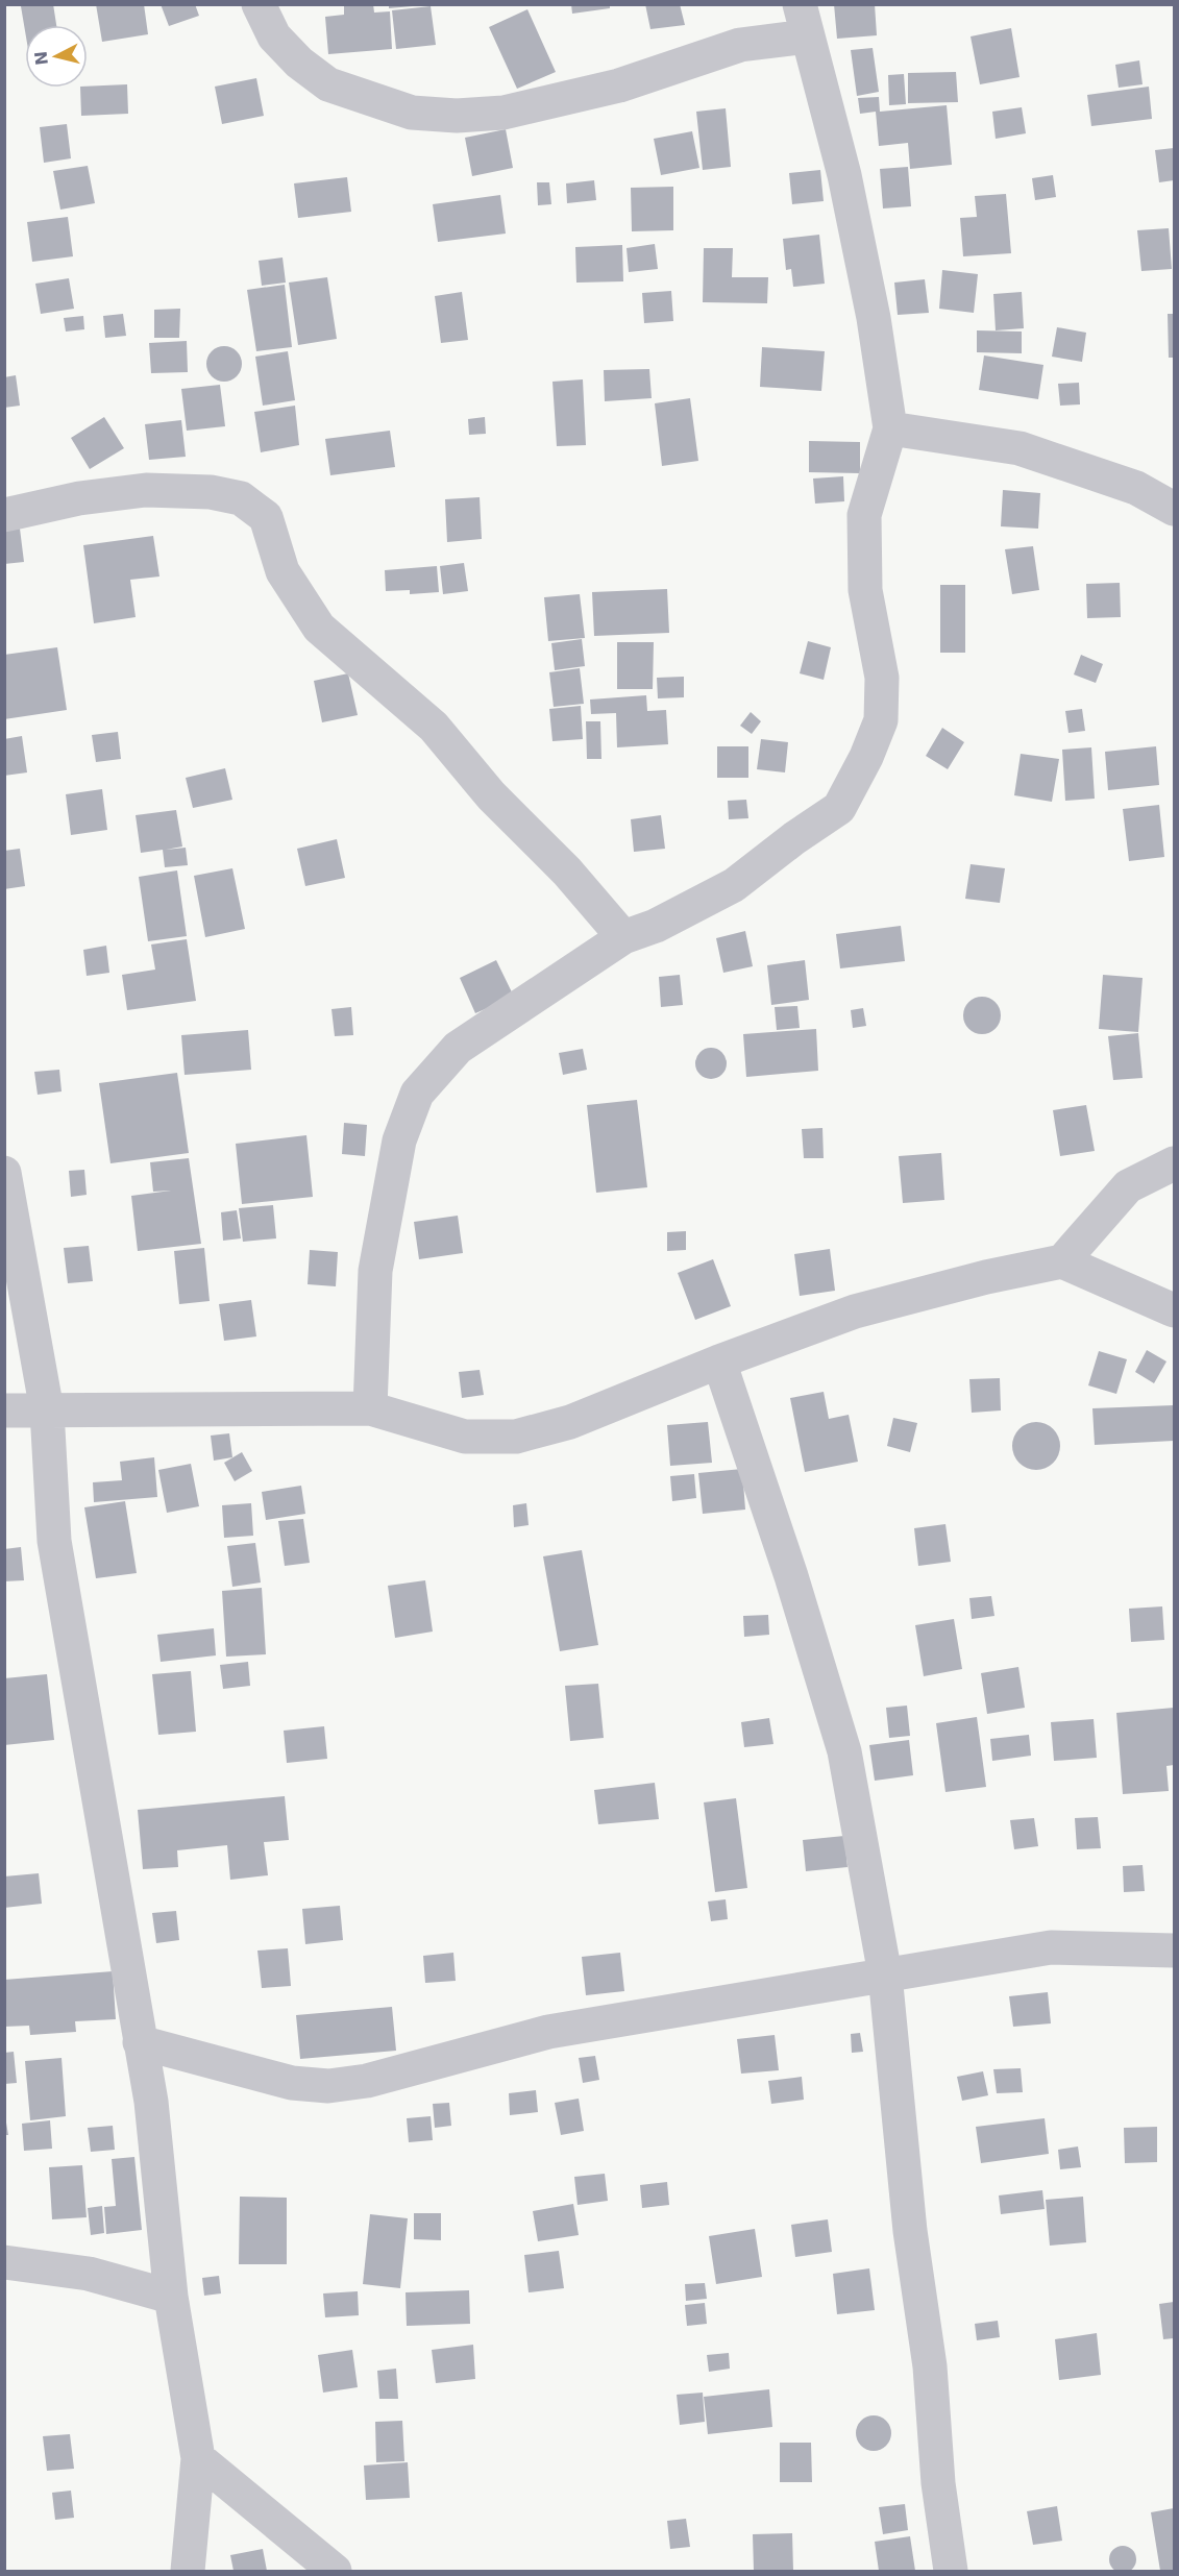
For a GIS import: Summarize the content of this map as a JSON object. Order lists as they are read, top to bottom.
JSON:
{
  "north": "left"
}
